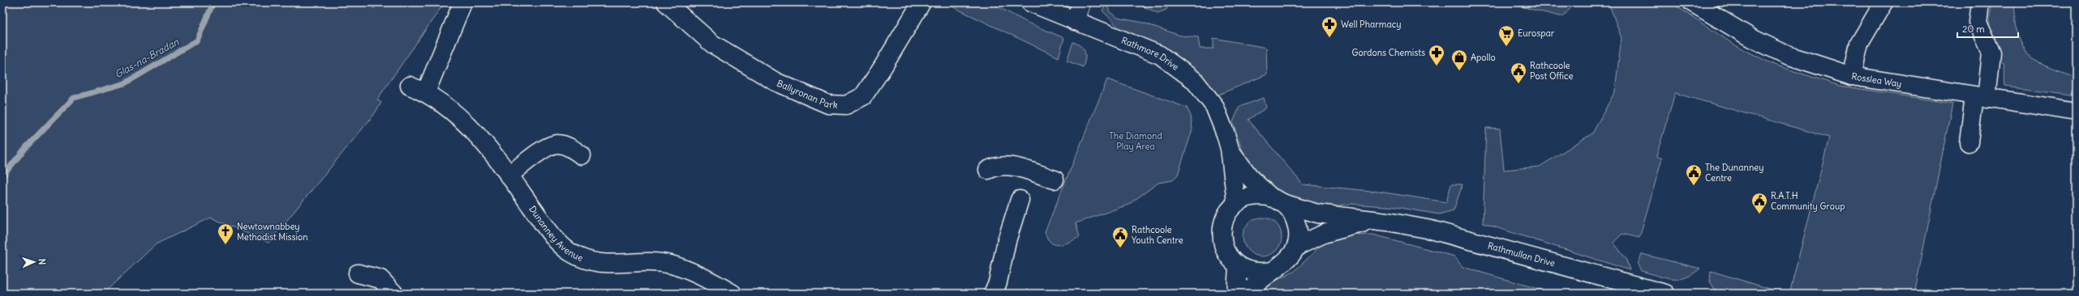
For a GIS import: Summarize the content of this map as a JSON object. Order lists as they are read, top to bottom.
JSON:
{
  "streets": {
    "street": [
      "Rathmore Drive",
      "Rosslea Way",
      "Ballyronan Park",
      "Dunanney Avenue",
      "Rathmullan Drive"
    ]
  },
  "crossings": [
    ["Rathmore Drive", "Rathmullan Drive"]
  ],
  "water": ["Glas-na-Bradan"],
  "parks": ["The Diamond Play Area"],
  "places": {
    "pharmacy": ["Well Pharmacy", "Gordons Chemists"],
    "supermarket": ["Eurospar"],
    "shop": ["Apollo"],
    "public building": [
      "Rathcoole Post Office",
      "The Dunanney Centre",
      "R.A.T.H Community Group",
      "Rathcoole Youth Centre"
    ],
    "church": ["Newtownabbey Methodist Mission"]
  },
  "scale_bar": "20 m",
  "north": "right"
}
